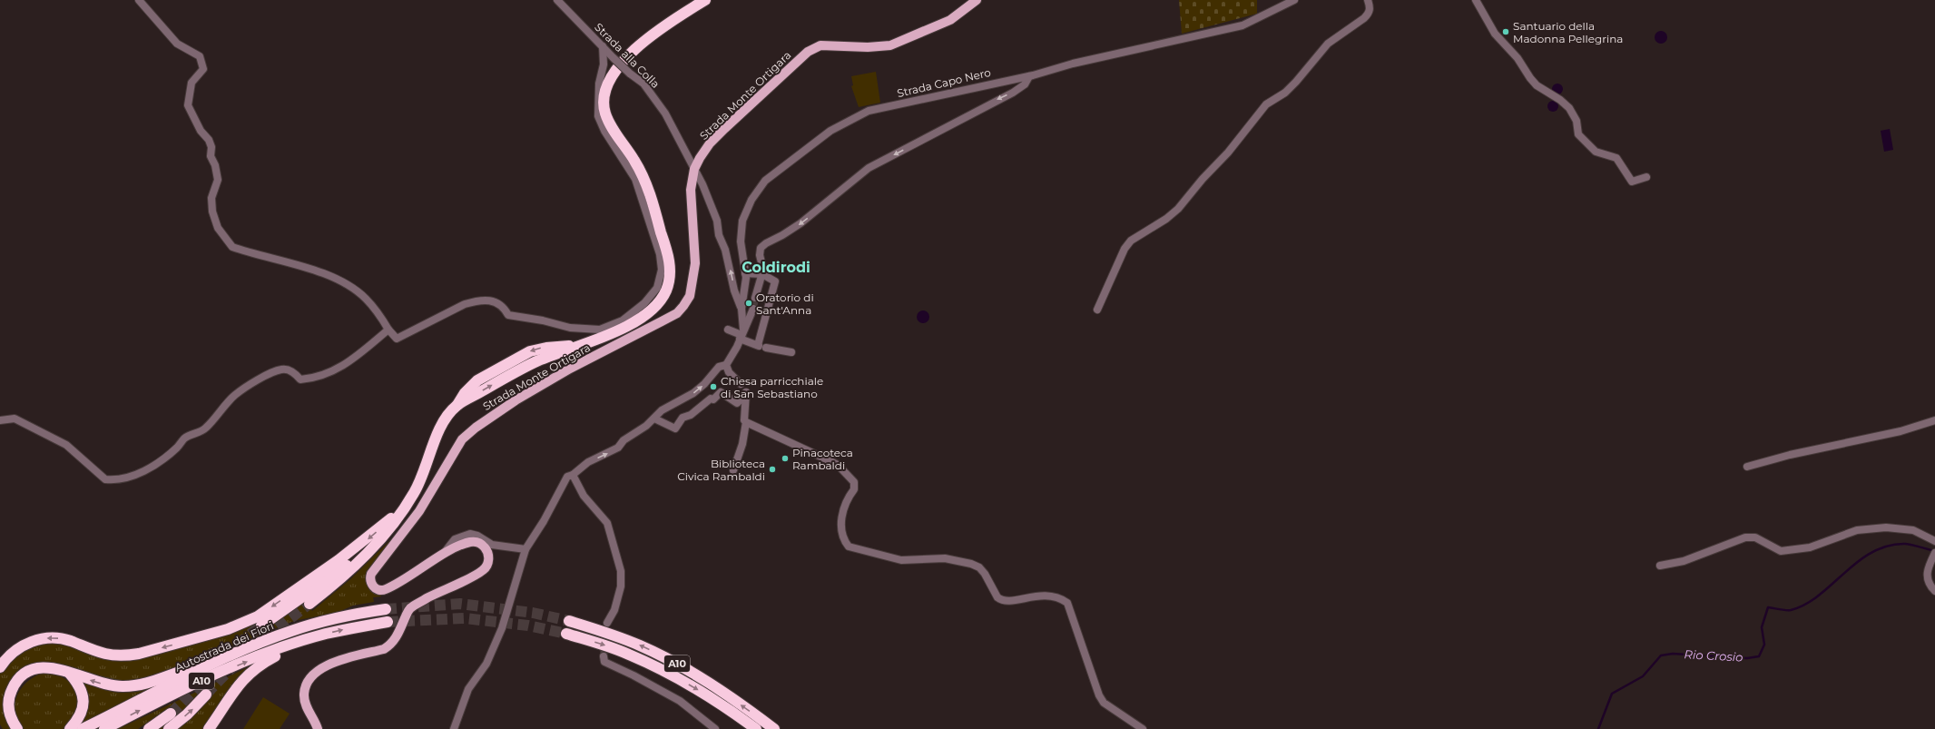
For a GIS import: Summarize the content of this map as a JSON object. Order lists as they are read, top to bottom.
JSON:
{
  "streets": {
    "highway": ["Autostrada dei Fiori", "A10"],
    "main road": ["Strada Monte Ortigara"],
    "street": ["Strada alla Colla", "Strada Capo Nero"]
  },
  "crossings": [
    ["Strada alla Colla", "Strada Capo Nero"],
    ["Strada alla Colla", "Strada Monte Ortigara"]
  ],
  "one_way": ["Strada alla Colla"],
  "districts": ["Coldirodi"],
  "water": ["Rio Crosio"],
  "places": [
    "Santuario della Madonna Pellegrina",
    "Oratorio di Sant'Anna",
    "Chiesa parricchiale di San Sebastiano",
    "Pinacoteca Rambaldi",
    "Biblioteca Civica Rambaldi"
  ]
}
